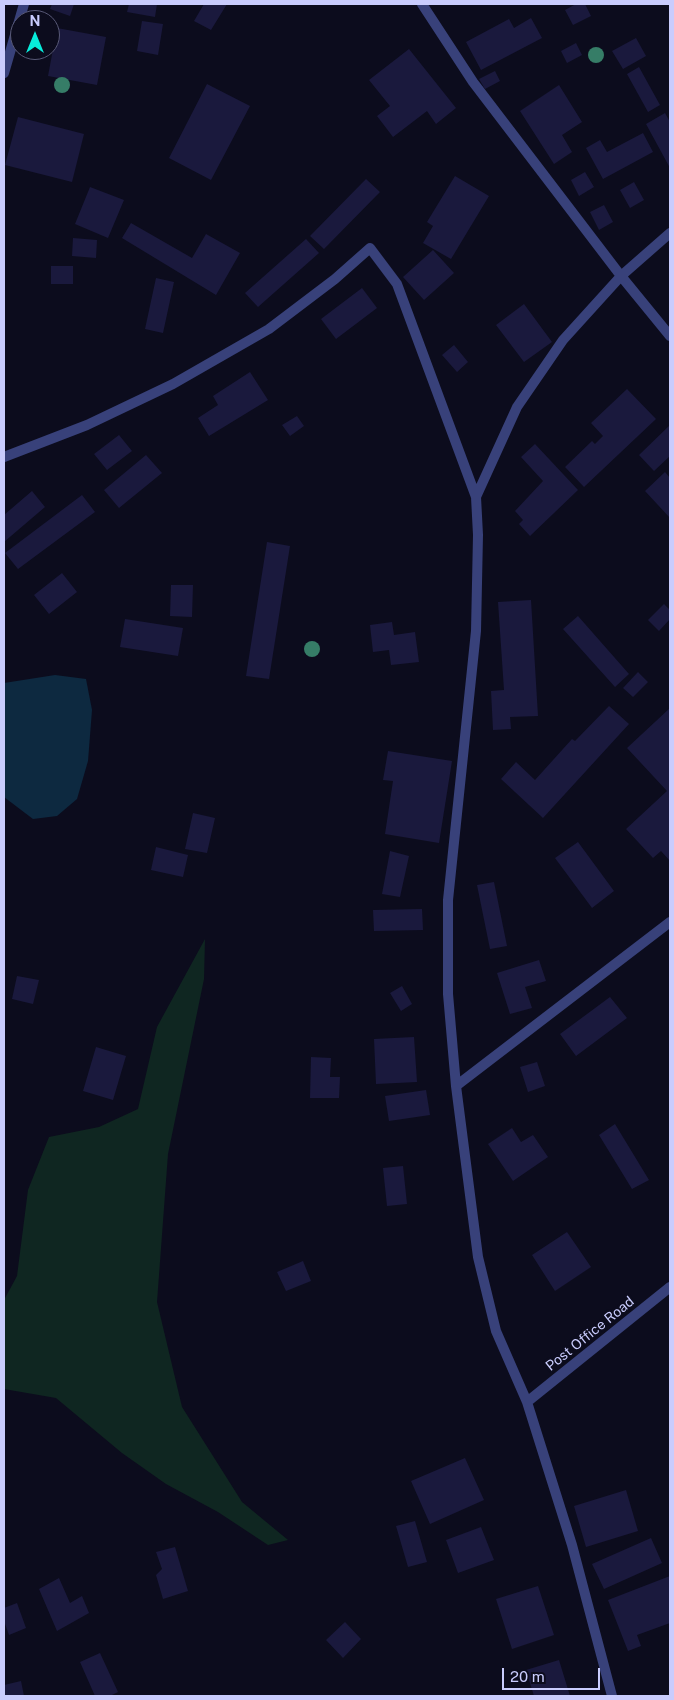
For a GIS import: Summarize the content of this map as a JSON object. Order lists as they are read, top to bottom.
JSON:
{
  "streets": {
    "street": ["Post Office Road"]
  },
  "scale_bar": "20 m",
  "north": "top"
}
